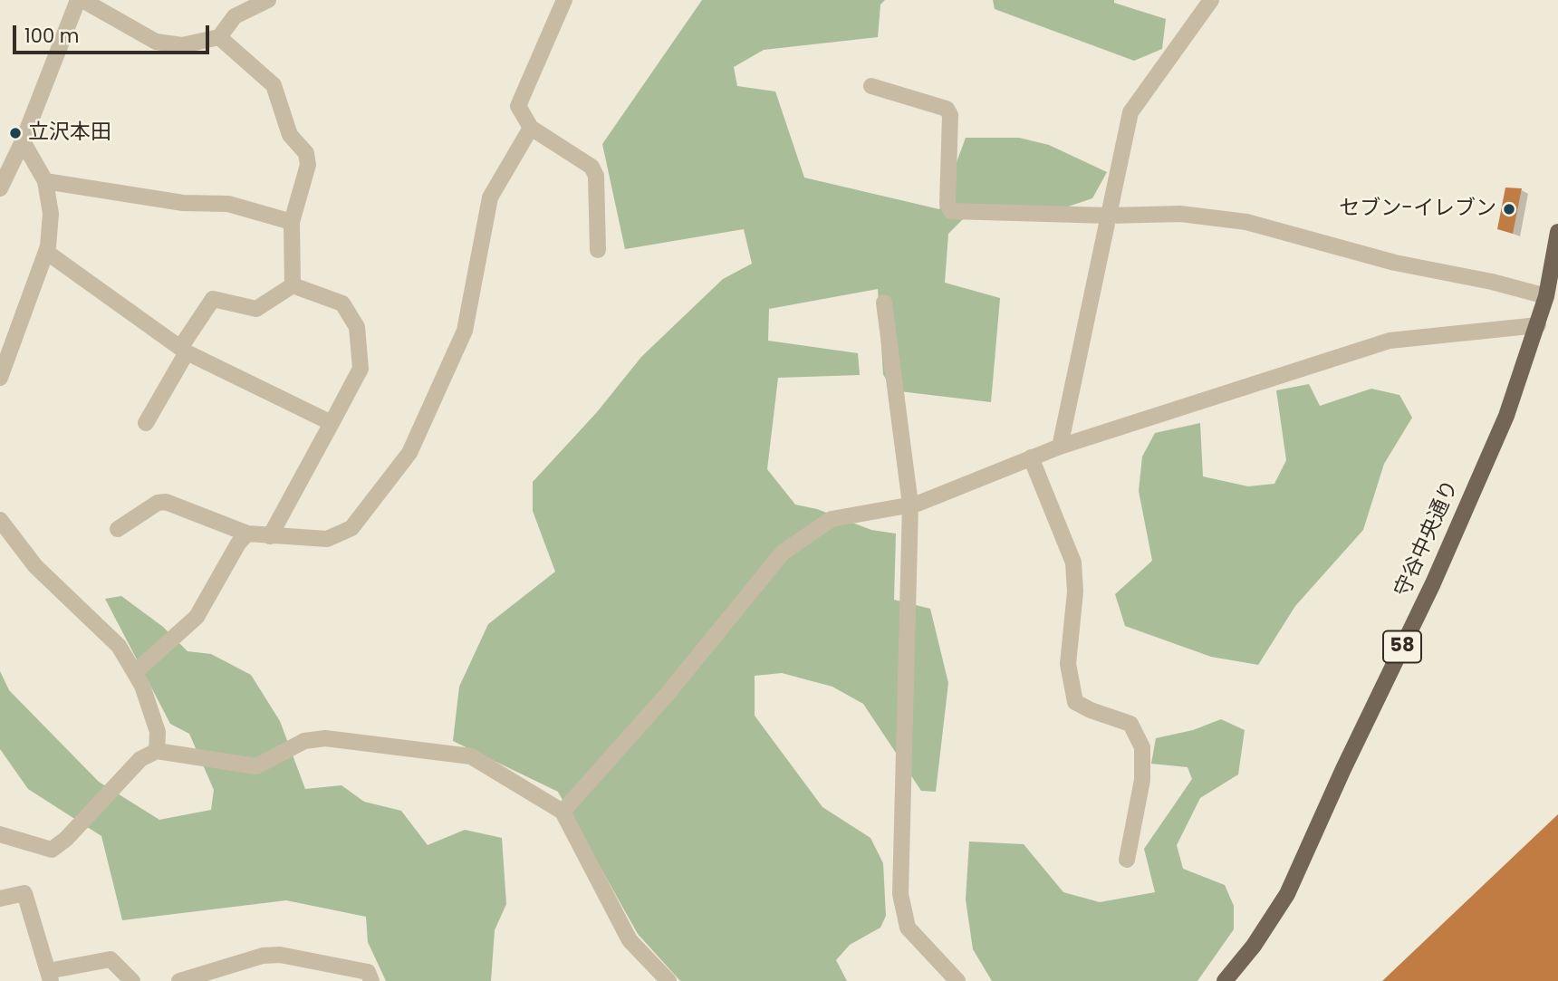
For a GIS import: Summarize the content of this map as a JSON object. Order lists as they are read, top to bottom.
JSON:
{
  "streets": {
    "main road": ["守谷中央通り", "58"]
  },
  "places": ["立沢本田", "セブン-イレブン"],
  "scale_bar": "100 m"
}
